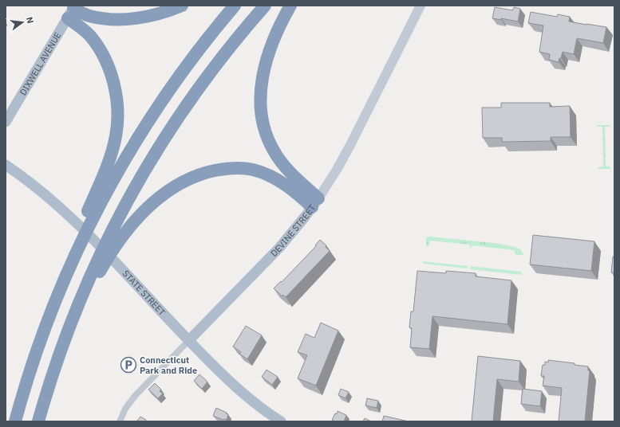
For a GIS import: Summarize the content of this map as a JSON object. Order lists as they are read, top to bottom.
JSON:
{
  "streets": {
    "main road": ["DIXWELL AVENUE", "DEVINE STREET", "STATE STREET"]
  },
  "crossings": [
    ["DEVINE STREET", "STATE STREET"]
  ],
  "places": {
    "parking": ["Connecticut Park and Ride"]
  },
  "north": "right"
}
